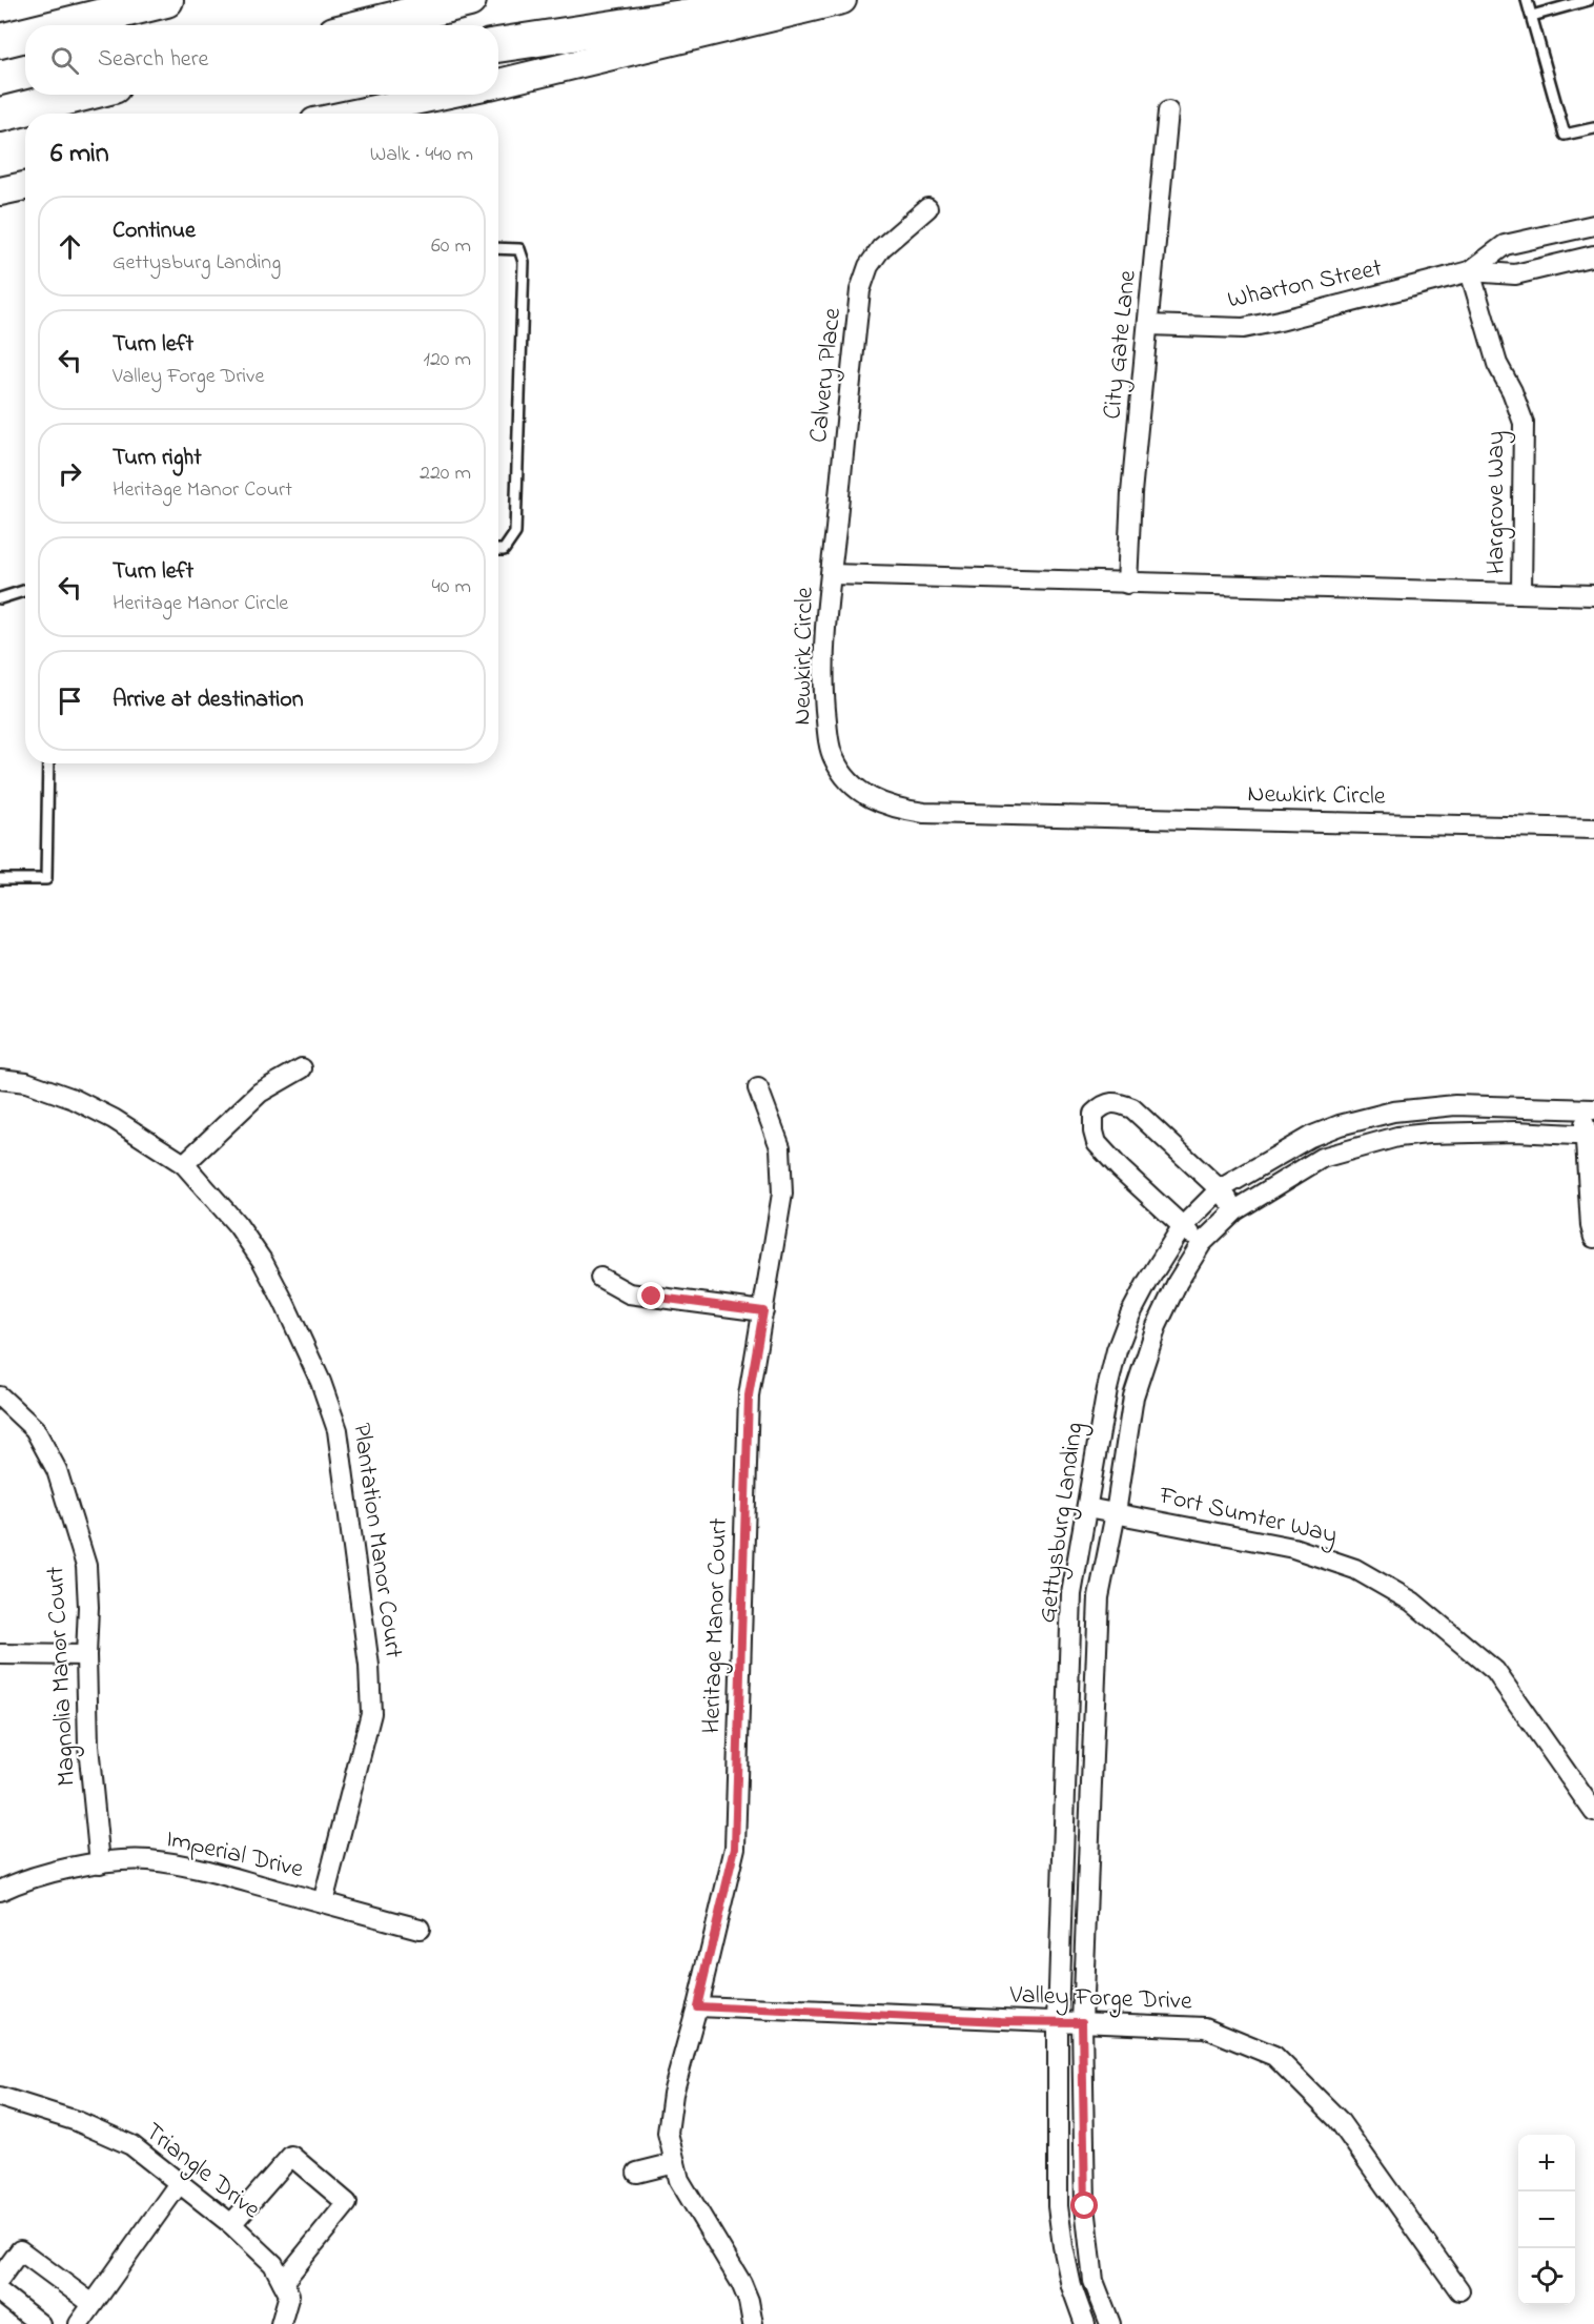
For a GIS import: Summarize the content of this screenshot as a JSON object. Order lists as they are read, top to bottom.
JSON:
{
  "streets": {
    "street": [
      "Wharton Street",
      "City Gate Lane",
      "Calvery Place",
      "Hargrove Way",
      "Newkirk Circle",
      "Fort Sumter Way",
      "Gettysburg Landing",
      "Plantation Manor Court",
      "Heritage Manor Court",
      "Magnolia Manor Court",
      "Imperial Drive",
      "Valley Forge Drive",
      "Triangle Drive"
    ]
  },
  "crossings": [
    ["Wharton Street", "City Gate Lane"],
    ["Wharton Street", "Hargrove Way"],
    ["City Gate Lane", "Newkirk Circle"],
    ["Calvery Place", "Newkirk Circle"],
    ["Hargrove Way", "Newkirk Circle"],
    ["Fort Sumter Way", "Gettysburg Landing"],
    ["Gettysburg Landing", "Valley Forge Drive"],
    ["Plantation Manor Court", "Imperial Drive"],
    ["Heritage Manor Court", "Valley Forge Drive"],
    ["Magnolia Manor Court", "Imperial Drive"]
  ],
  "page": {
    "search": "Search here",
    "heading": ["6 min", "Walk · 440 m"],
    "list": [
      ["Continue", "Gettysburg Landing", "60 m"],
      ["Turn left", "Valley Forge Drive", "120 m"],
      ["Turn right", "Heritage Manor Court", "220 m"],
      ["Turn left", "Heritage Manor Circle", "40 m"],
      "Arrive at destination"
    ],
    "map_buttons": ["+", "−"]
  }
}
